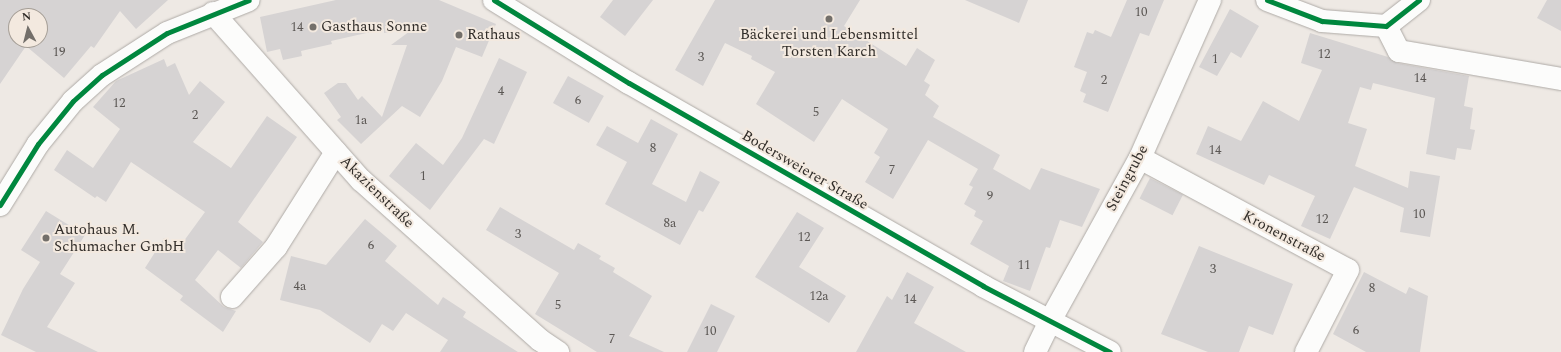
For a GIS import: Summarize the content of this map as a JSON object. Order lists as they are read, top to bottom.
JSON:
{
  "streets": {
    "street": [
      "Bodersweierer Straße",
      "Steingrube",
      "Akazienstraße",
      "Kronenstraße"
    ]
  },
  "crossings": [
    ["Bodersweierer Straße", "Steingrube"],
    ["Steingrube", "Kronenstraße"]
  ],
  "places": [
    "Bäckerei und Lebensmittel Torsten Karch",
    "Gasthaus Sonne",
    "Rathaus",
    "Autohaus M. Schumacher GmbH"
  ],
  "house_numbers": [
    "10",
    "14",
    "19",
    "12",
    "3",
    "1",
    "14",
    "2",
    "4",
    "6",
    "12",
    "5",
    "2",
    "1a",
    "8",
    "14",
    "7",
    "1",
    "9",
    "10",
    "12",
    "8a",
    "3",
    "12",
    "6",
    "11",
    "3",
    "4a",
    "8",
    "12a",
    "14",
    "5",
    "6",
    "10",
    "7"
  ],
  "north": "top"
}
